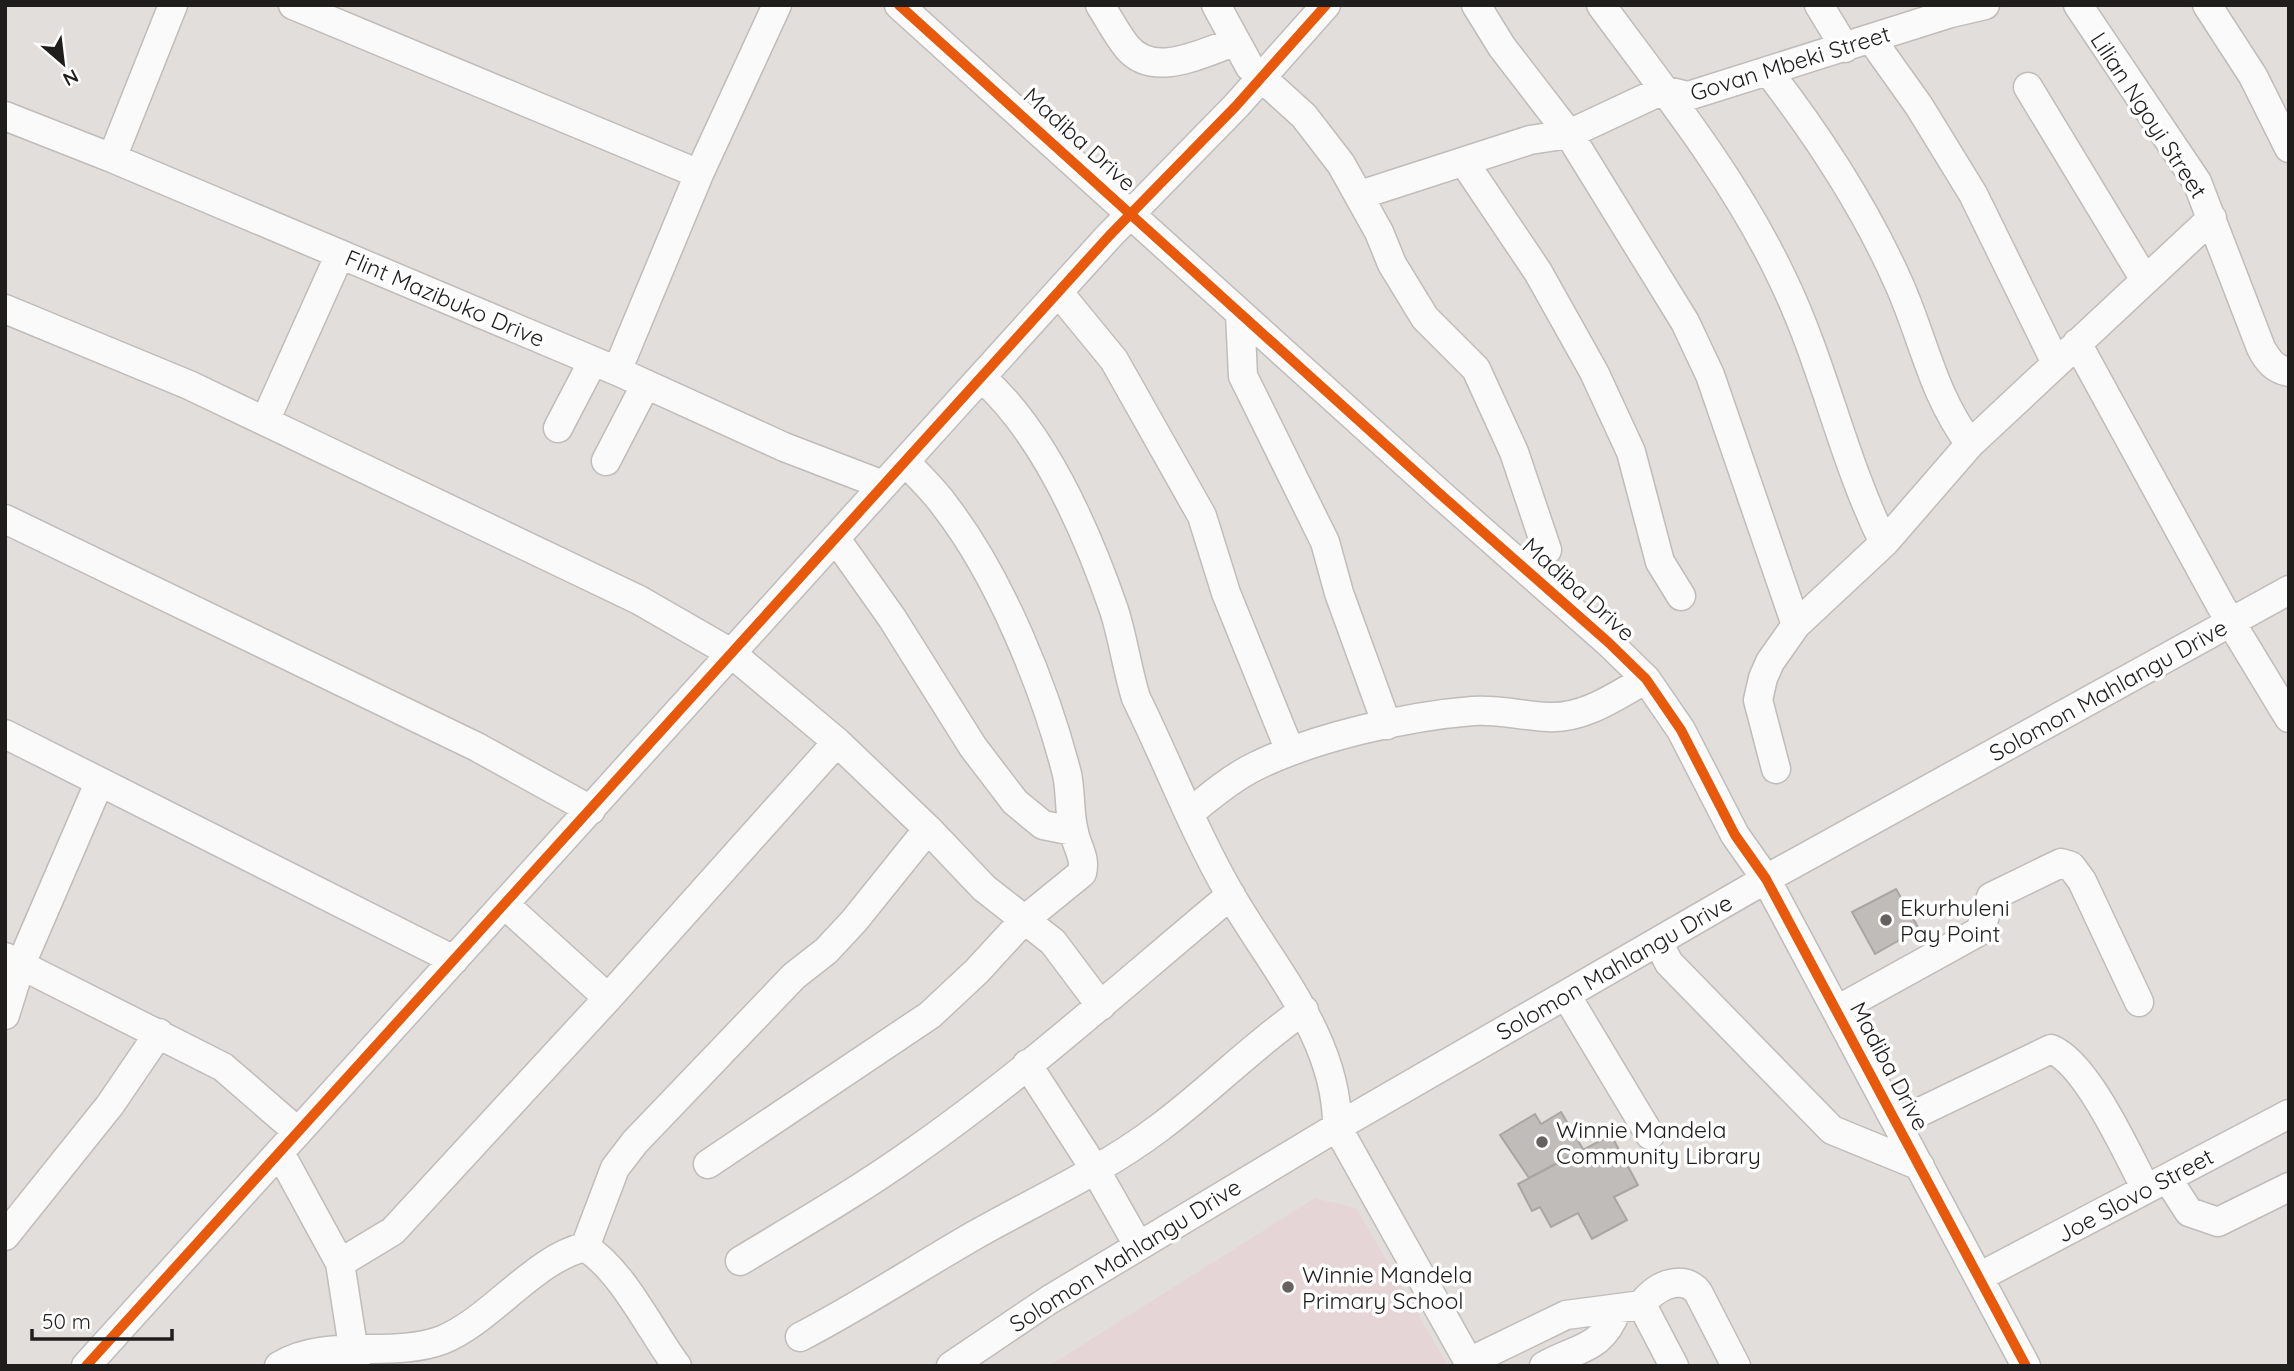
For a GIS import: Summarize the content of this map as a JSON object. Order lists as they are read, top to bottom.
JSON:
{
  "streets": {
    "street": [
      "Govan Mbeki Street",
      "Lilian Ngoyi Street",
      "Madiba Drive",
      "Flint Mazibuko Drive",
      "Solomon Mahlangu Drive",
      "Joe Slovo Street"
    ]
  },
  "crossings": [
    ["Madiba Drive", "Solomon Mahlangu Drive"],
    ["Madiba Drive", "Joe Slovo Street"]
  ],
  "places": ["Ekurhuleni Pay Point", "Winnie Mandela Community Library", "Winnie Mandela Primary School"],
  "scale_bar": "50 m",
  "north": "bottom right"
}
